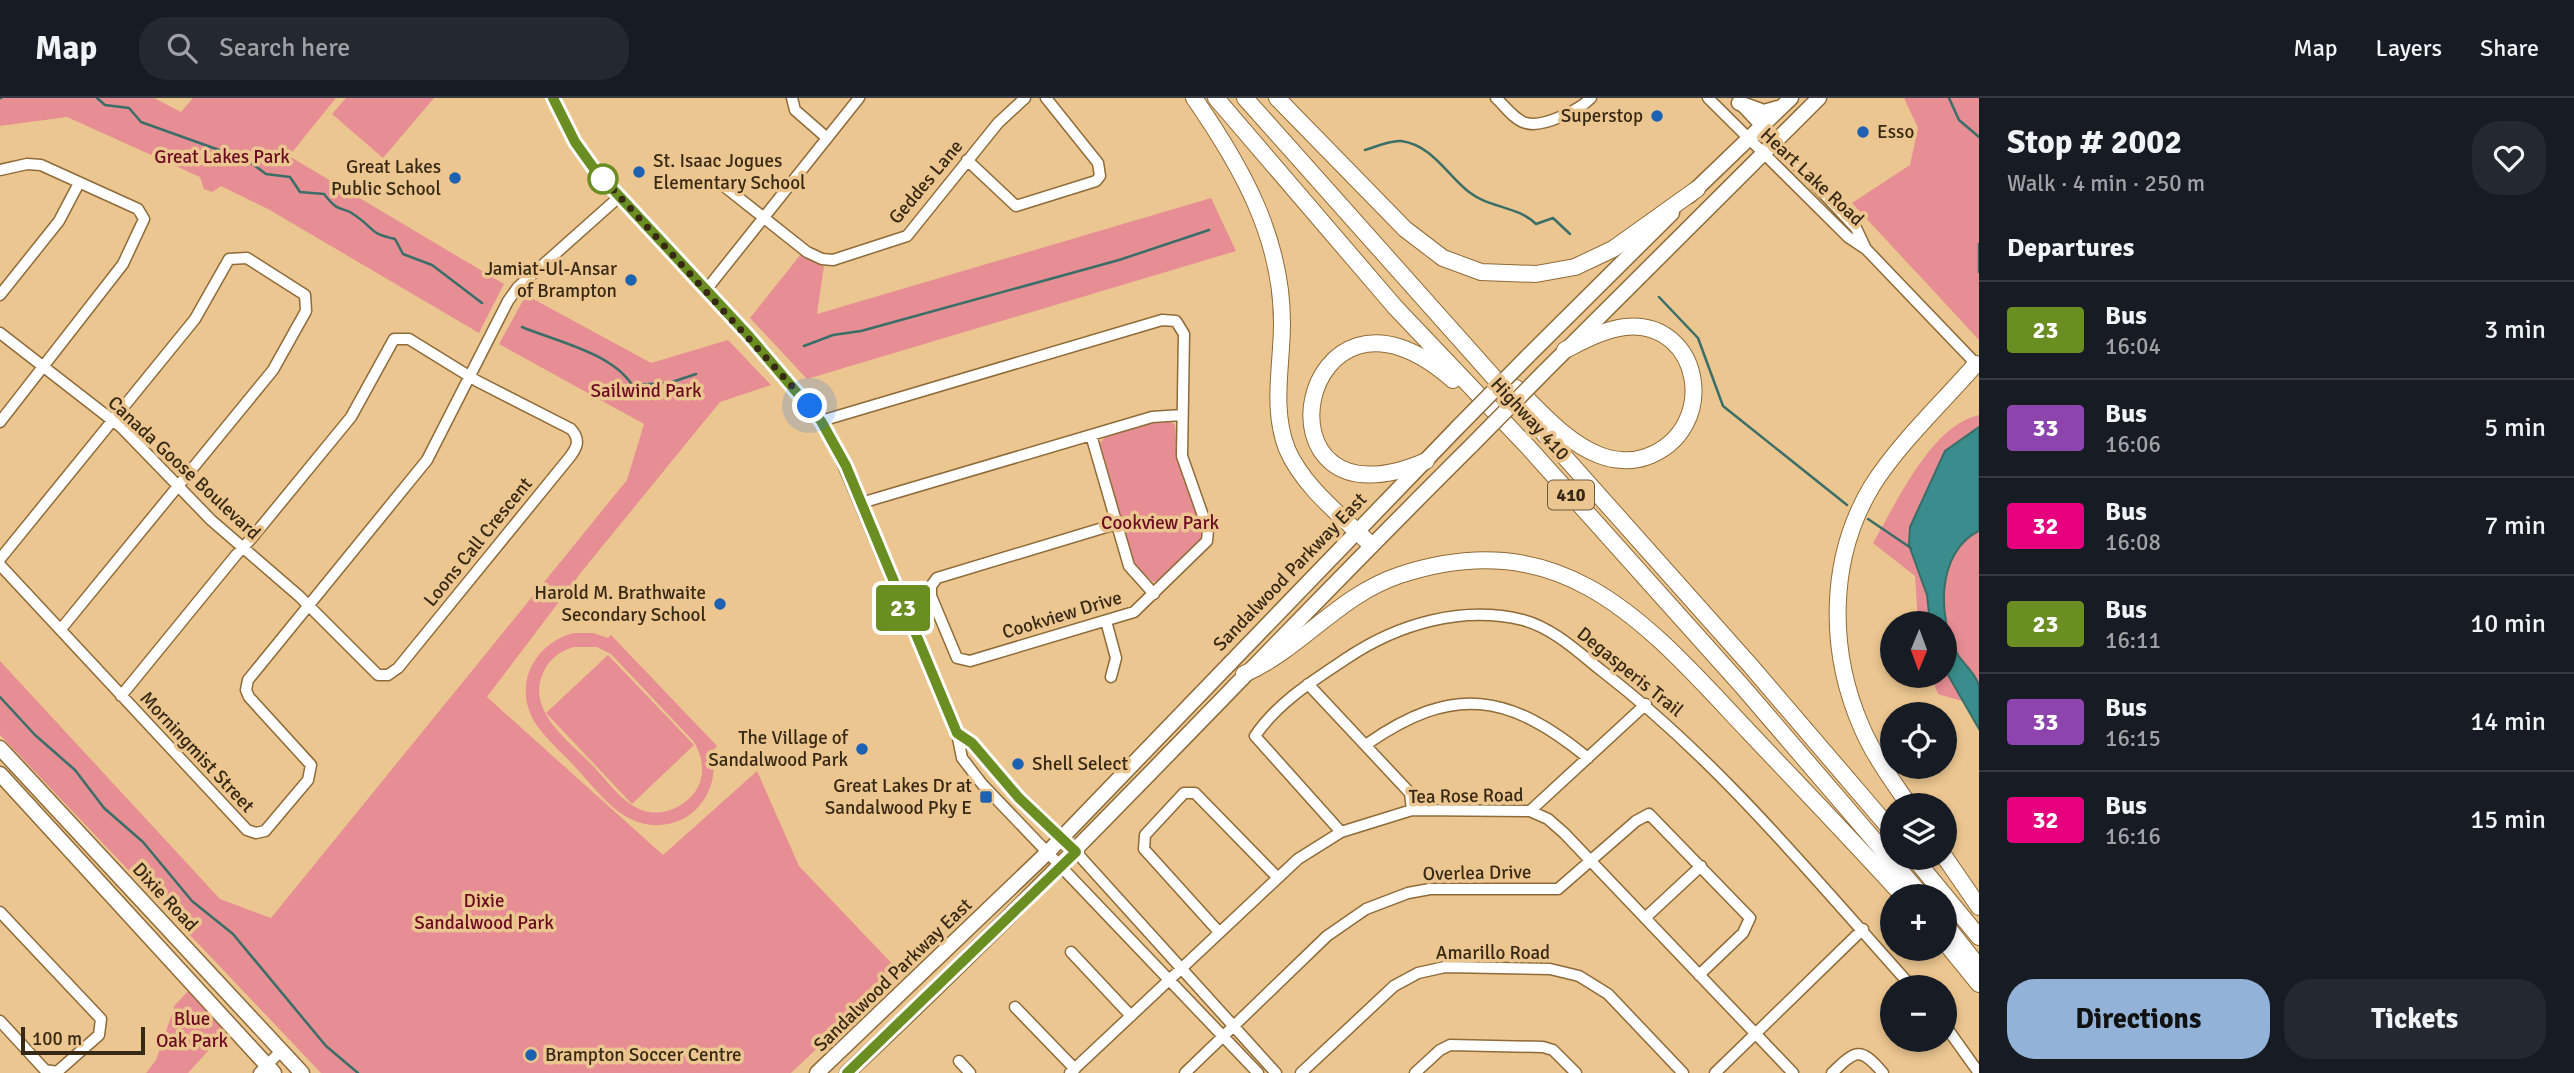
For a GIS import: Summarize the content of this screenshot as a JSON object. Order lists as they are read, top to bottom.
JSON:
{
  "streets": {
    "highway": ["Highway 410", "410"],
    "main road": ["Sandalwood Parkway East", "Dixie Road"],
    "street": [
      "Heart Lake Road",
      "Geddes Lane",
      "Canada Goose Boulevard",
      "Loons Call Crescent",
      "Cookview Drive",
      "Degasperis Trail",
      "Morningmist Street",
      "Tea Rose Road",
      "Overlea Drive",
      "Amarillo Road"
    ]
  },
  "crossings": [
    ["Heart Lake Road", "Sandalwood Parkway East"],
    ["Canada Goose Boulevard", "Loons Call Crescent"],
    ["Canada Goose Boulevard", "Morningmist Street"],
    ["Loons Call Crescent", "Morningmist Street"],
    ["Degasperis Trail", "Tea Rose Road"],
    ["Tea Rose Road", "Overlea Drive"]
  ],
  "parks": [
    "Great Lakes Park",
    "Sailwind Park",
    "Cookview Park",
    "Dixie Sandalwood Park",
    "Blue Oak Park"
  ],
  "places": {
    "other": [
      "Superstop",
      "Esso",
      "St. Isaac Jogues Elementary School",
      "Great Lakes Public School",
      "Jamiat-Ul-Ansar of Brampton",
      "Harold M. Brathwaite Secondary School",
      "The Village of Sandalwood Park",
      "Shell Select",
      "Brampton Soccer Centre"
    ],
    "transit": ["Great Lakes Dr at Sandalwood Pky E"]
  },
  "lines": ["bus line 23"],
  "scale_bar": "100 m",
  "north": "bottom",
  "page": {
    "header": "Map",
    "search": "Search here",
    "nav": ["Map", "Layers", "Share"],
    "on_map": "23",
    "heading": [
      ["Stop # 2002", "Walk · 4 min · 250 m"],
      "Departures"
    ],
    "list": [
      {
        "mark": "23",
        "name": "Bus",
        "note": "16:04",
        "value": "3 min"
      },
      {
        "mark": "33",
        "name": "Bus",
        "note": "16:06",
        "value": "5 min"
      },
      {
        "mark": "32",
        "name": "Bus",
        "note": "16:08",
        "value": "7 min"
      },
      {
        "mark": "23",
        "name": "Bus",
        "note": "16:11",
        "value": "10 min"
      },
      {
        "mark": "33",
        "name": "Bus",
        "note": "16:15",
        "value": "14 min"
      },
      {
        "mark": "32",
        "name": "Bus",
        "note": "16:16",
        "value": "15 min"
      }
    ],
    "map_buttons": ["+", "−"],
    "buttons": ["Directions", "Tickets"],
    "scale": "100 m"
  }
}
